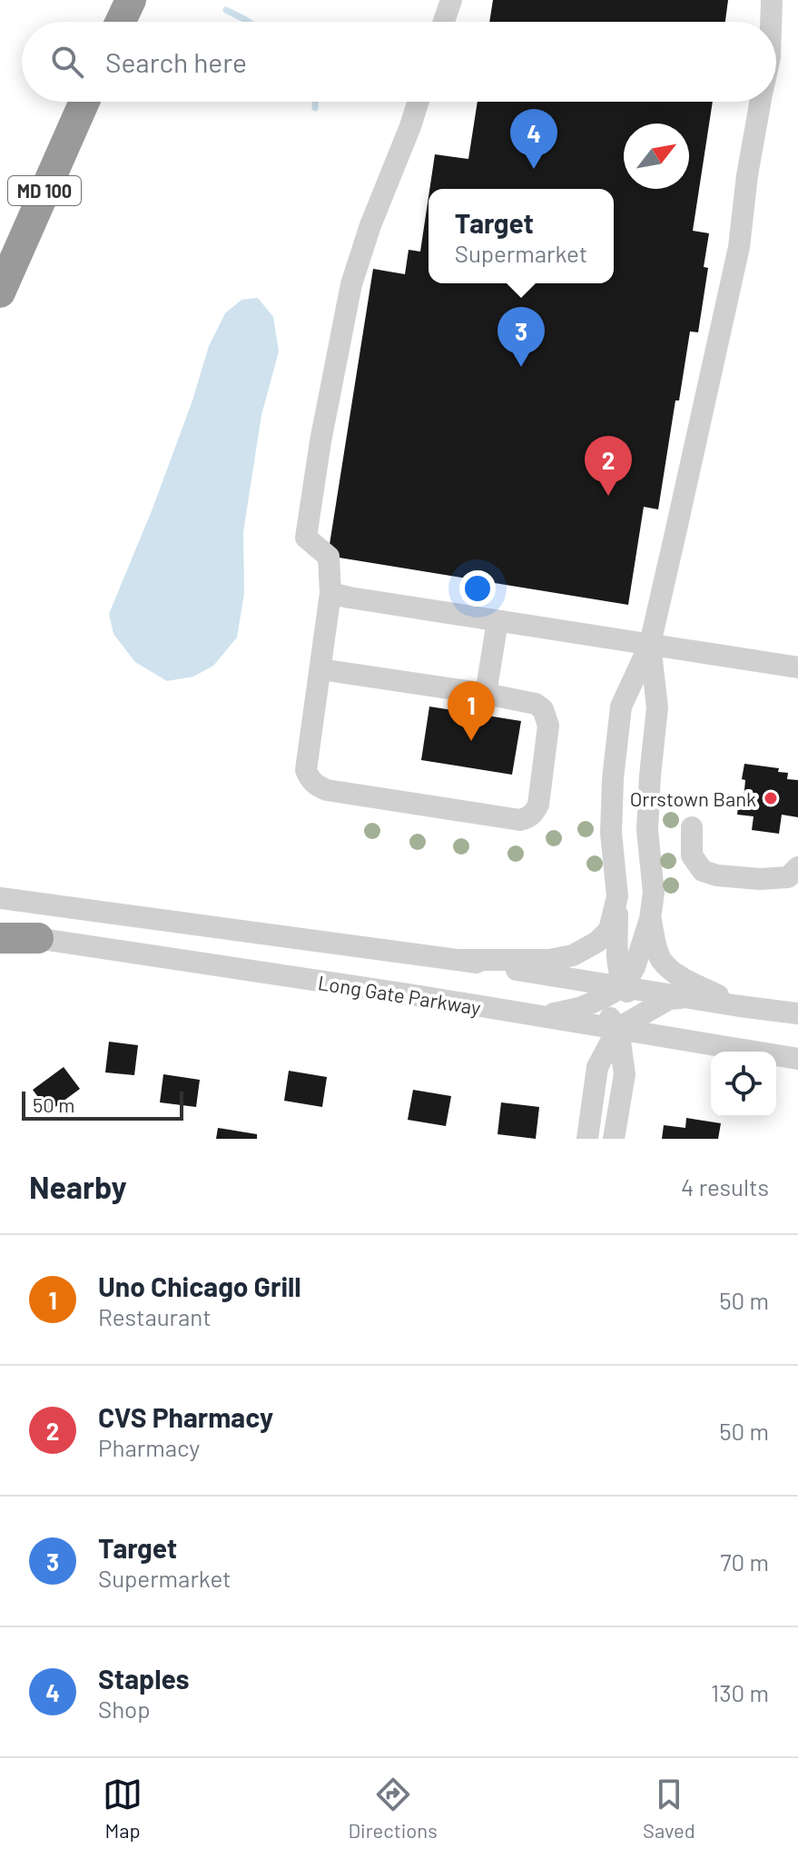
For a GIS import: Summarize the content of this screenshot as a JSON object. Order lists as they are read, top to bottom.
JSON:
{
  "streets": {
    "highway": ["MD 100"],
    "street": ["Long Gate Parkway"]
  },
  "places": ["Orrstown Bank"],
  "scale_bar": "50 m",
  "north": "top right",
  "page": {
    "search": "Search here",
    "pins": [
      "4",
      "3",
      "2",
      "1"
    ],
    "popup": ["Target", "Supermarket"],
    "scale": "50 m",
    "heading": ["Nearby", "4 results"],
    "list": [
      {
        "mark": "1",
        "name": "Uno Chicago Grill",
        "note": "Restaurant",
        "value": "50 m"
      },
      {
        "mark": "2",
        "name": "CVS Pharmacy",
        "note": "Pharmacy",
        "value": "50 m"
      },
      {
        "mark": "3",
        "name": "Target",
        "note": "Supermarket",
        "value": "70 m"
      },
      {
        "mark": "4",
        "name": "Staples",
        "note": "Shop",
        "value": "130 m"
      }
    ],
    "nav": ["Map", "Directions", "Saved"]
  }
}
